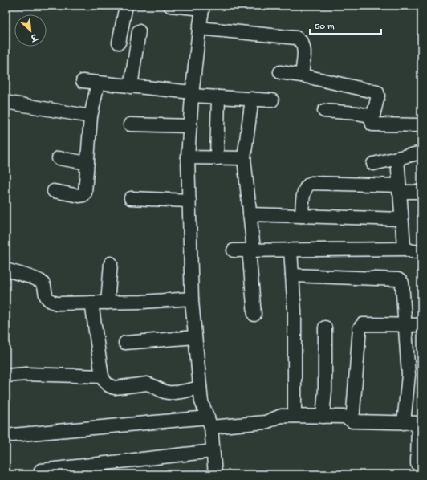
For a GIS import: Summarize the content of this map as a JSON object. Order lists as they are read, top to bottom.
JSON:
{
  "scale_bar": "50 m",
  "north": "bottom right"
}
